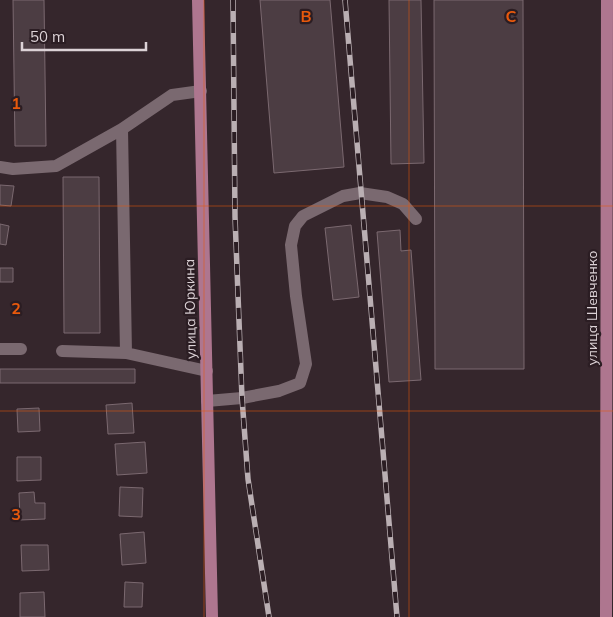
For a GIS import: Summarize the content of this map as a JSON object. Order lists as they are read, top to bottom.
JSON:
{
  "streets": {
    "main road": ["улица Шевченко", "улица Юркина"]
  },
  "scale_bar": "50 m",
  "grid": {
    "columns": ["B", "C"],
    "rows": ["1", "2", "3"]
  }
}
